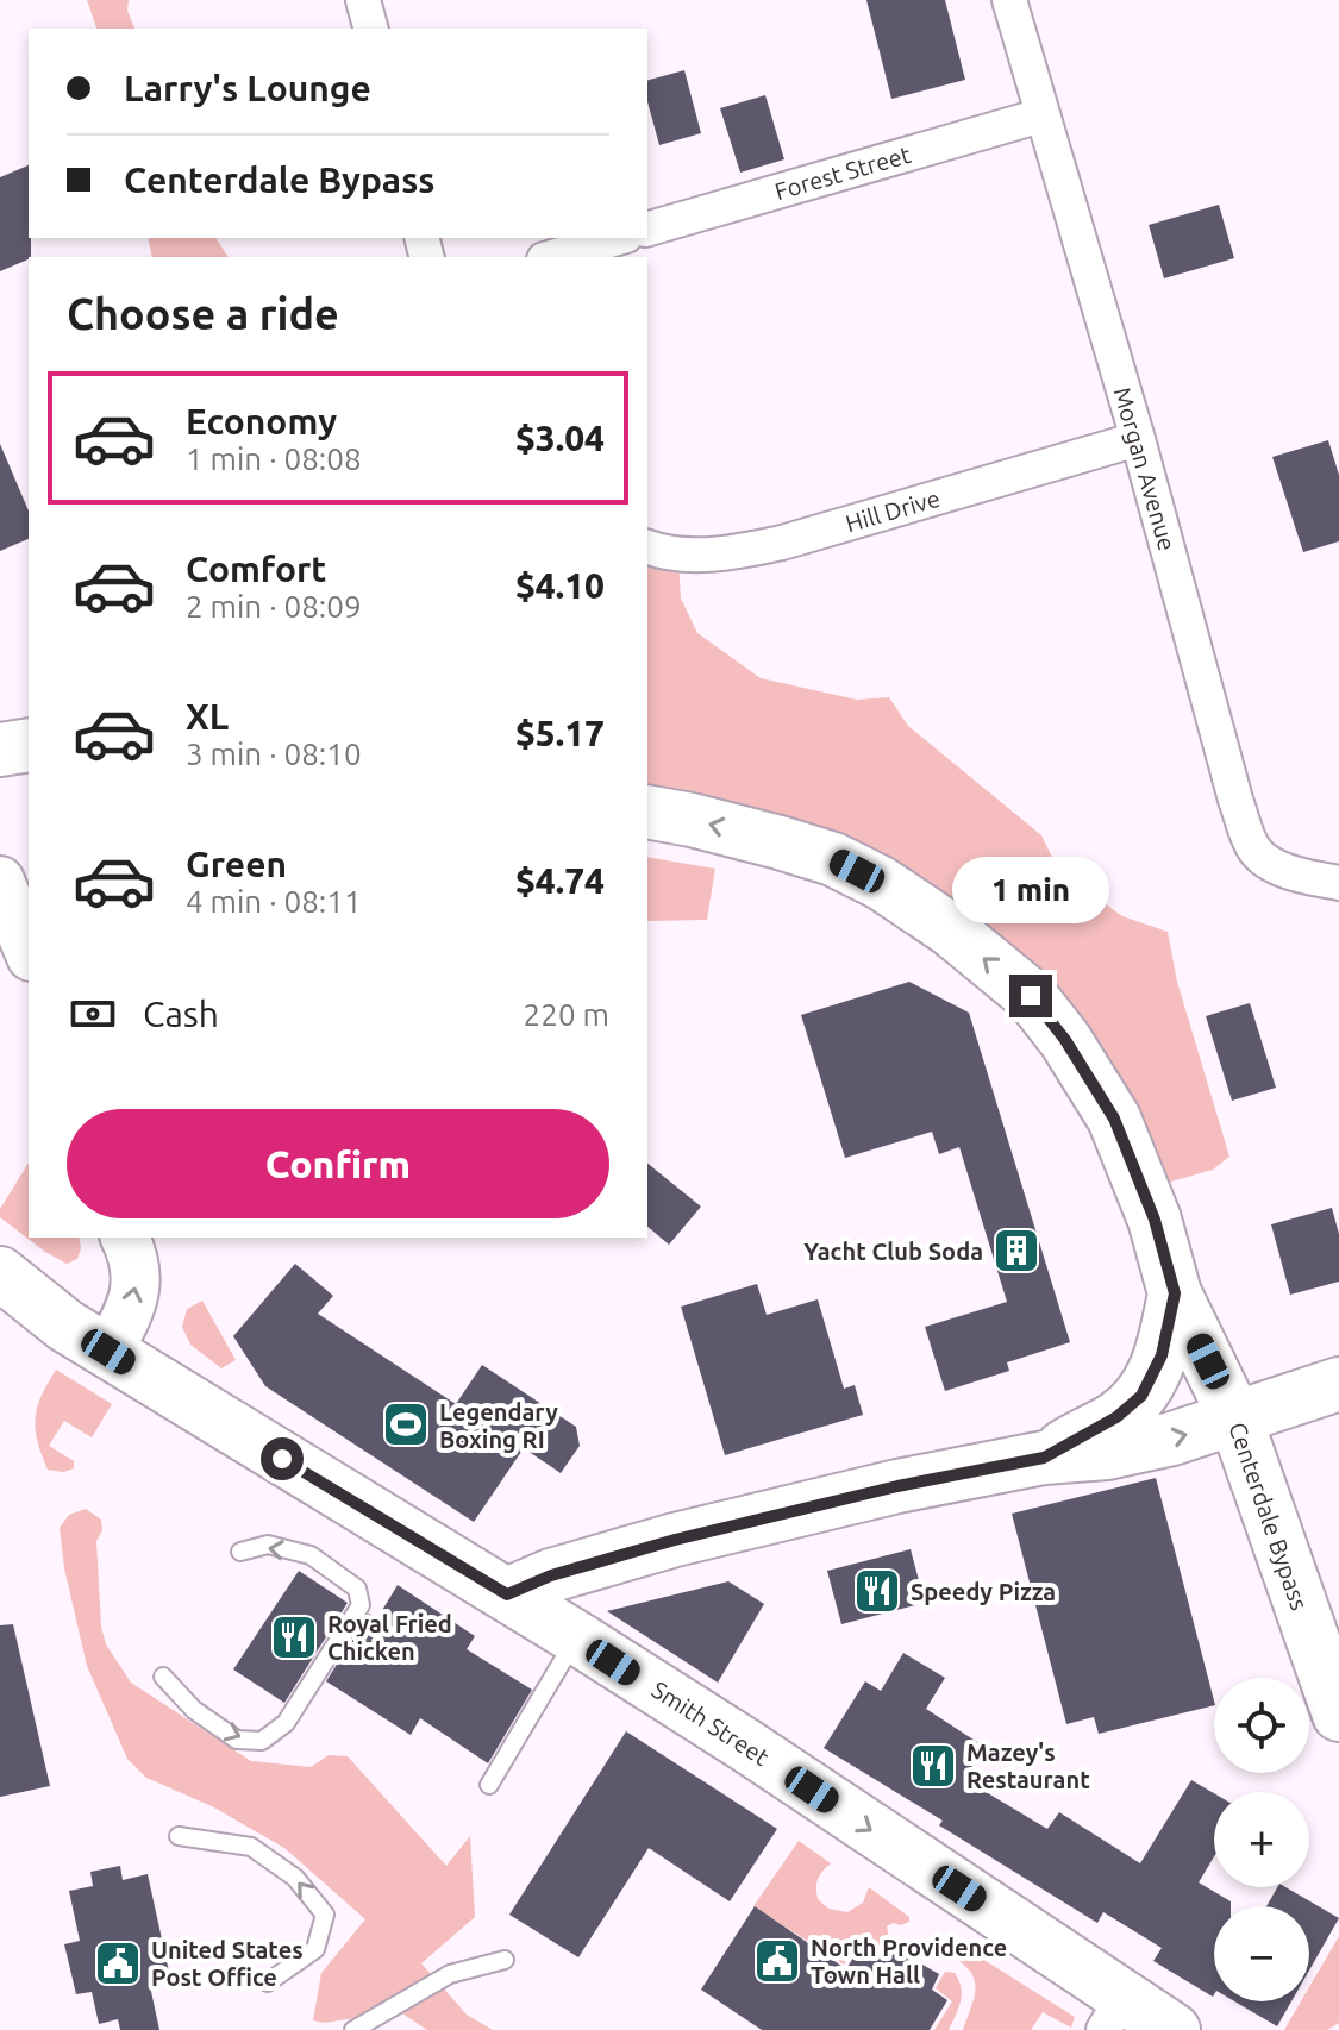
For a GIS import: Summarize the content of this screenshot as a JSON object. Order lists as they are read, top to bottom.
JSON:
{
  "streets": {
    "main road": ["Centerdale Bypass", "Smith Street"],
    "street": ["Forest Street", "Morgan Avenue", "Hill Drive"]
  },
  "crossings": [
    ["Forest Street", "Morgan Avenue"],
    ["Morgan Avenue", "Hill Drive"]
  ],
  "one_way": ["Centerdale Bypass", "Smith Street"],
  "places": {
    "building": ["Yacht Club Soda"],
    "sports": ["Legendary Boxing RI"],
    "restaurant": ["Speedy Pizza", "Royal Fried Chicken", "Mazey's Restaurant"],
    "public building": ["North Providence Town Hall", "United States Post Office"]
  },
  "page": {
    "banner": ["Larry's Lounge", "Centerdale Bypass"],
    "heading": "Choose a ride",
    "list": [
      {
        "name": "Economy",
        "note": "1 min · 08:08",
        "value": "$3.04"
      },
      {
        "name": "Comfort",
        "note": "2 min · 08:09",
        "value": "$4.10"
      },
      {
        "name": "XL",
        "note": "3 min · 08:10",
        "value": "$5.17"
      },
      {
        "name": "Green",
        "note": "4 min · 08:11",
        "value": "$4.74"
      }
    ],
    "bubble": "1 min",
    "pay": ["Cash", "220 m"],
    "buttons": "Confirm",
    "map_buttons": ["+", "−"]
  }
}
